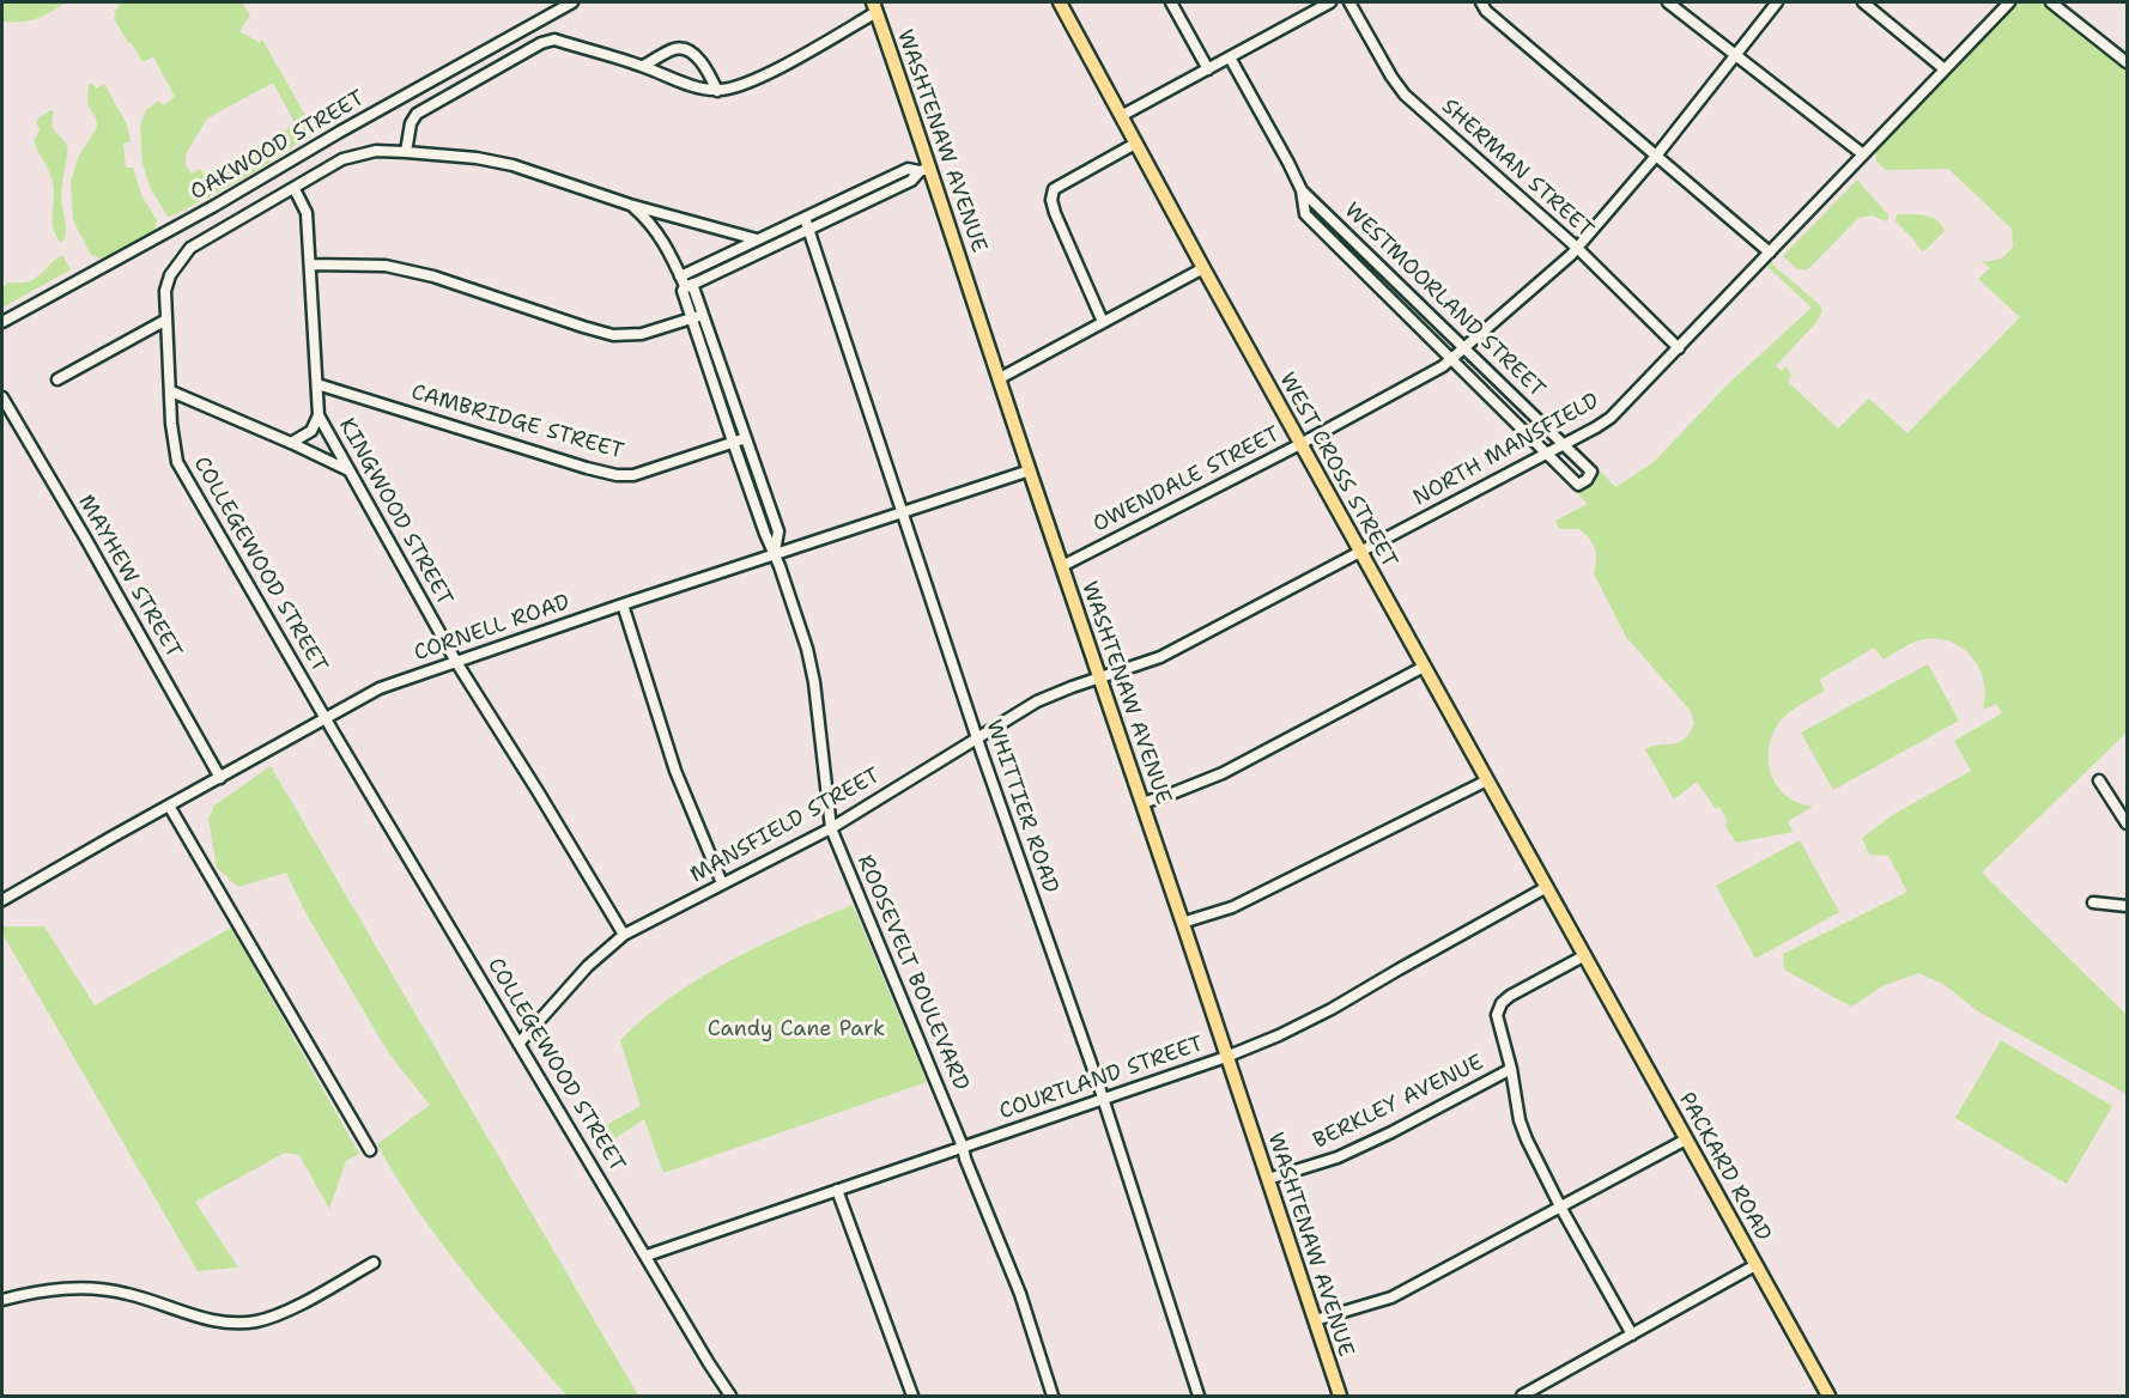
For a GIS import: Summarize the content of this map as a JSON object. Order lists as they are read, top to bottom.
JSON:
{
  "streets": {
    "main road": ["WASHTENAW AVENUE", "WEST CROSS STREET", "PACKARD ROAD"],
    "street": [
      "OAKWOOD STREET",
      "SHERMAN STREET",
      "WESTMOORLAND STREET",
      "CAMBRIDGE STREET",
      "NORTH MANSFIELD",
      "OWENDALE STREET",
      "KINGWOOD STREET",
      "COLLEGEWOOD STREET",
      "MAYHEW STREET",
      "CORNELL ROAD",
      "WHITTIER ROAD",
      "MANSFIELD STREET",
      "ROOSEVELT BOULEVARD",
      "COURTLAND STREET",
      "BERKLEY AVENUE"
    ]
  },
  "crossings": [
    ["WASHTENAW AVENUE", "NORTH MANSFIELD"],
    ["WASHTENAW AVENUE", "OWENDALE STREET"],
    ["WASHTENAW AVENUE", "CORNELL ROAD"],
    ["WASHTENAW AVENUE", "MANSFIELD STREET"],
    ["WASHTENAW AVENUE", "COURTLAND STREET"],
    ["WASHTENAW AVENUE", "BERKLEY AVENUE"],
    ["SHERMAN STREET", "NORTH MANSFIELD"],
    ["SHERMAN STREET", "OWENDALE STREET"],
    ["WESTMOORLAND STREET", "NORTH MANSFIELD"],
    ["WESTMOORLAND STREET", "OWENDALE STREET"],
    ["CAMBRIDGE STREET", "KINGWOOD STREET"],
    ["CAMBRIDGE STREET", "ROOSEVELT BOULEVARD"],
    ["NORTH MANSFIELD", "WEST CROSS STREET"],
    ["NORTH MANSFIELD", "MANSFIELD STREET"],
    ["WEST CROSS STREET", "OWENDALE STREET"],
    ["WEST CROSS STREET", "COURTLAND STREET"],
    ["WEST CROSS STREET", "BERKLEY AVENUE"],
    ["WEST CROSS STREET", "PACKARD ROAD"],
    ["KINGWOOD STREET", "COLLEGEWOOD STREET"],
    ["KINGWOOD STREET", "CORNELL ROAD"],
    ["KINGWOOD STREET", "MANSFIELD STREET"],
    ["COLLEGEWOOD STREET", "CORNELL ROAD"],
    ["COLLEGEWOOD STREET", "MANSFIELD STREET"],
    ["COLLEGEWOOD STREET", "ROOSEVELT BOULEVARD"],
    ["COLLEGEWOOD STREET", "COURTLAND STREET"],
    ["MAYHEW STREET", "CORNELL ROAD"],
    ["CORNELL ROAD", "WHITTIER ROAD"],
    ["CORNELL ROAD", "ROOSEVELT BOULEVARD"],
    ["WHITTIER ROAD", "MANSFIELD STREET"],
    ["WHITTIER ROAD", "COURTLAND STREET"],
    ["MANSFIELD STREET", "ROOSEVELT BOULEVARD"],
    ["ROOSEVELT BOULEVARD", "COURTLAND STREET"],
    ["BERKLEY AVENUE", "PACKARD ROAD"]
  ],
  "parks": ["Candy Cane Park"]
}
